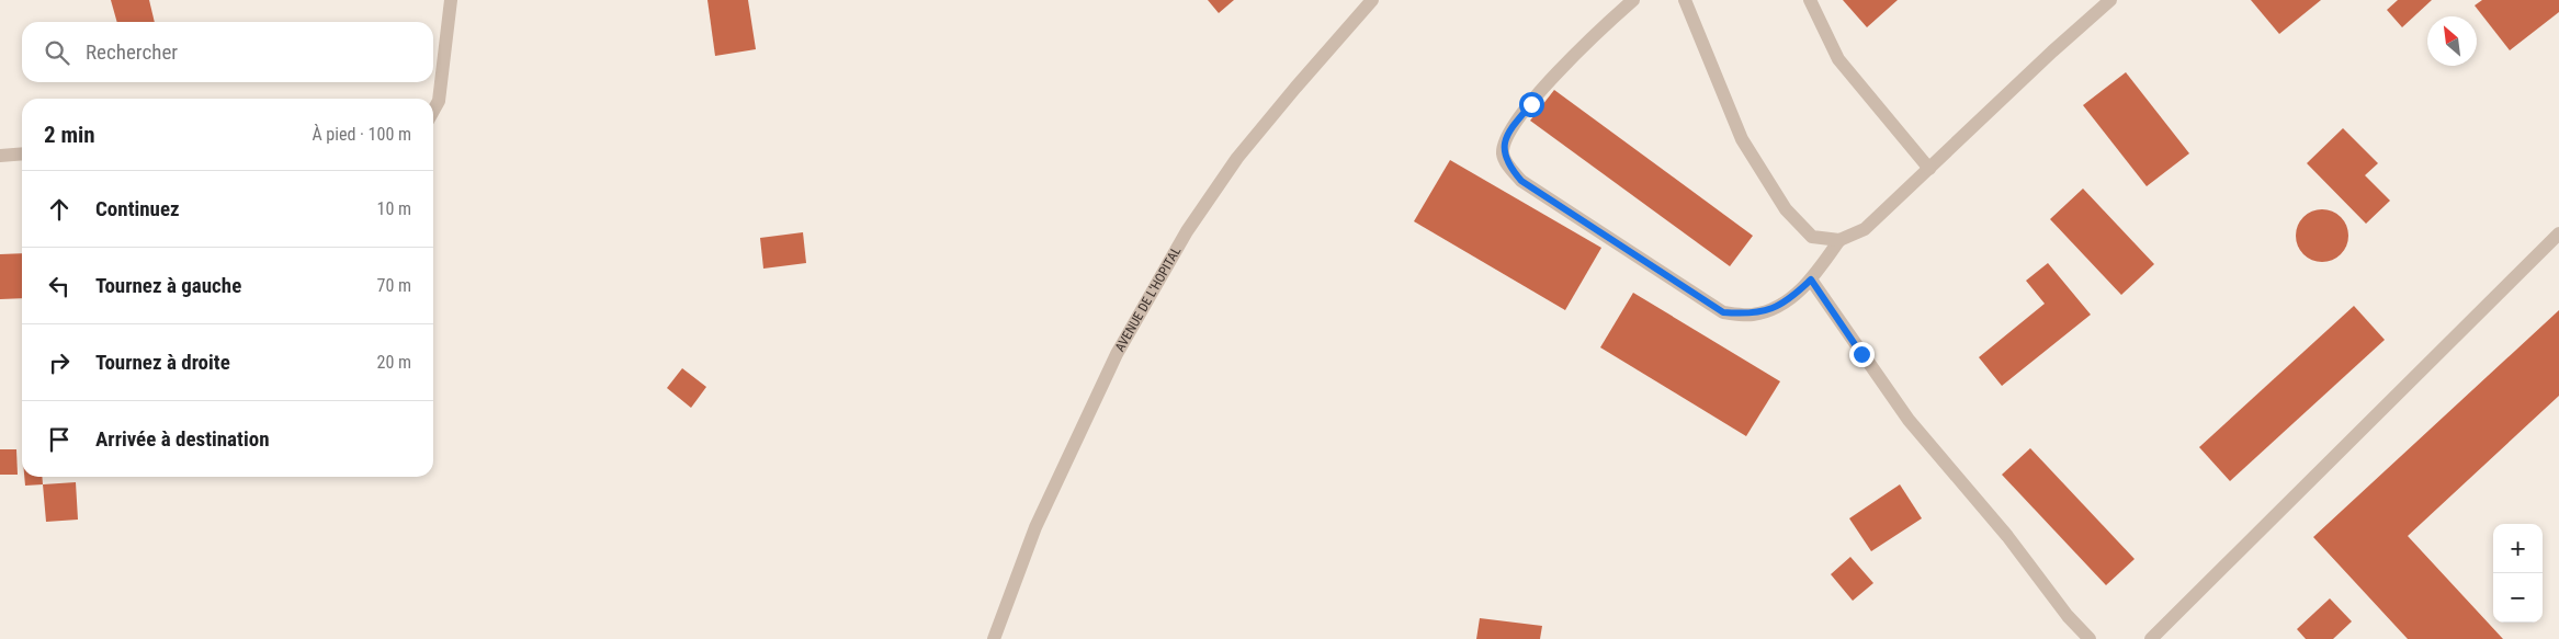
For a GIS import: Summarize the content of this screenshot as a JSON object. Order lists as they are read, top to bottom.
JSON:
{
  "streets": {
    "street": ["AVENUE DE L'HOPITAL"]
  },
  "north": "top left",
  "page": {
    "search": "Rechercher",
    "heading": ["2 min", "À pied · 100 m"],
    "list": [
      ["Continuez", "10 m"],
      ["Tournez à gauche", "70 m"],
      ["Tournez à droite", "20 m"],
      "Arrivée à destination"
    ],
    "map_buttons": ["+", "−"]
  }
}
